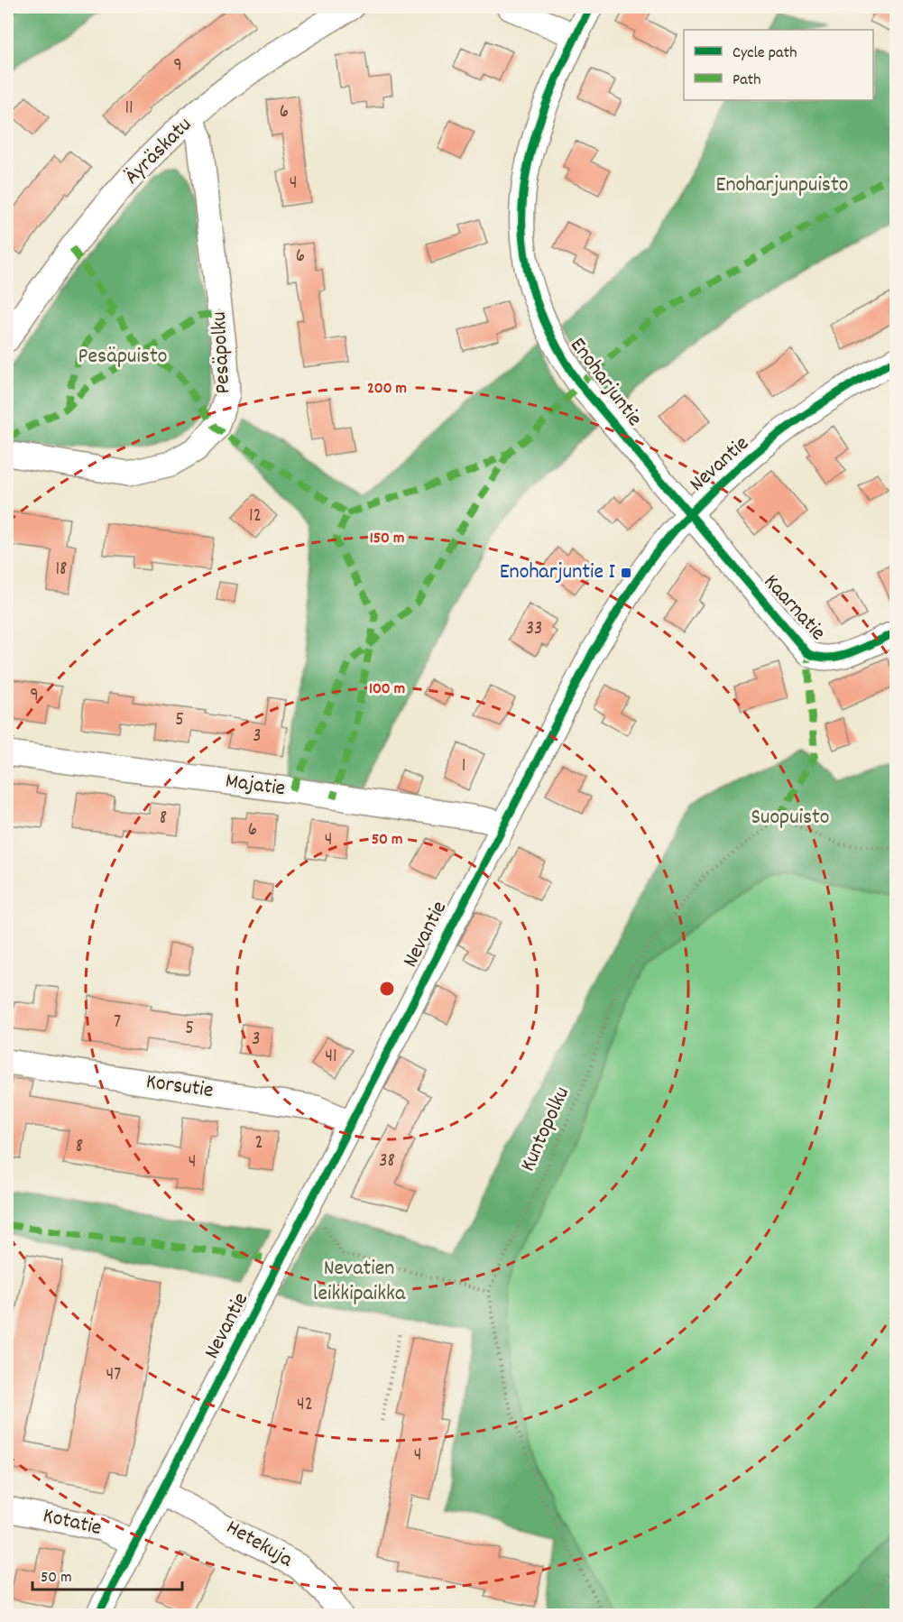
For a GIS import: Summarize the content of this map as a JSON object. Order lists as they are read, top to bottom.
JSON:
{
  "streets": {
    "street": [
      "Äyräskatu",
      "Pesäpolku",
      "Enoharjuntie",
      "Nevantie",
      "Kaarnatie",
      "Majatie",
      "Korsutie",
      "Kotatie",
      "Hetekuja"
    ],
    "path": ["Kuntopolku"]
  },
  "crossings": [
    ["Äyräskatu", "Pesäpolku"],
    ["Enoharjuntie", "Nevantie"],
    ["Enoharjuntie", "Kaarnatie"],
    ["Nevantie", "Kaarnatie"],
    ["Nevantie", "Majatie"],
    ["Nevantie", "Korsutie"],
    ["Nevantie", "Kotatie"],
    ["Nevantie", "Hetekuja"]
  ],
  "parks": [
    "Enoharjunpuisto",
    "Pesäpuisto",
    "Suopuisto",
    "Nevatien leikkipaikka"
  ],
  "places": {
    "transit": ["Enoharjuntie I"]
  },
  "house_numbers": [
    "9",
    "11",
    "6",
    "4",
    "6",
    "12",
    "18",
    "33",
    "9",
    "5",
    "3",
    "1",
    "8",
    "6",
    "4",
    "7",
    "5",
    "3",
    "41",
    "2",
    "8",
    "38",
    "4",
    "47",
    "42",
    "4"
  ],
  "legend": ["Cycle path", "Path"],
  "scale_bar": "50 m",
  "rings": [
    "200 m",
    "150 m",
    "100 m",
    "50 m"
  ]
}
